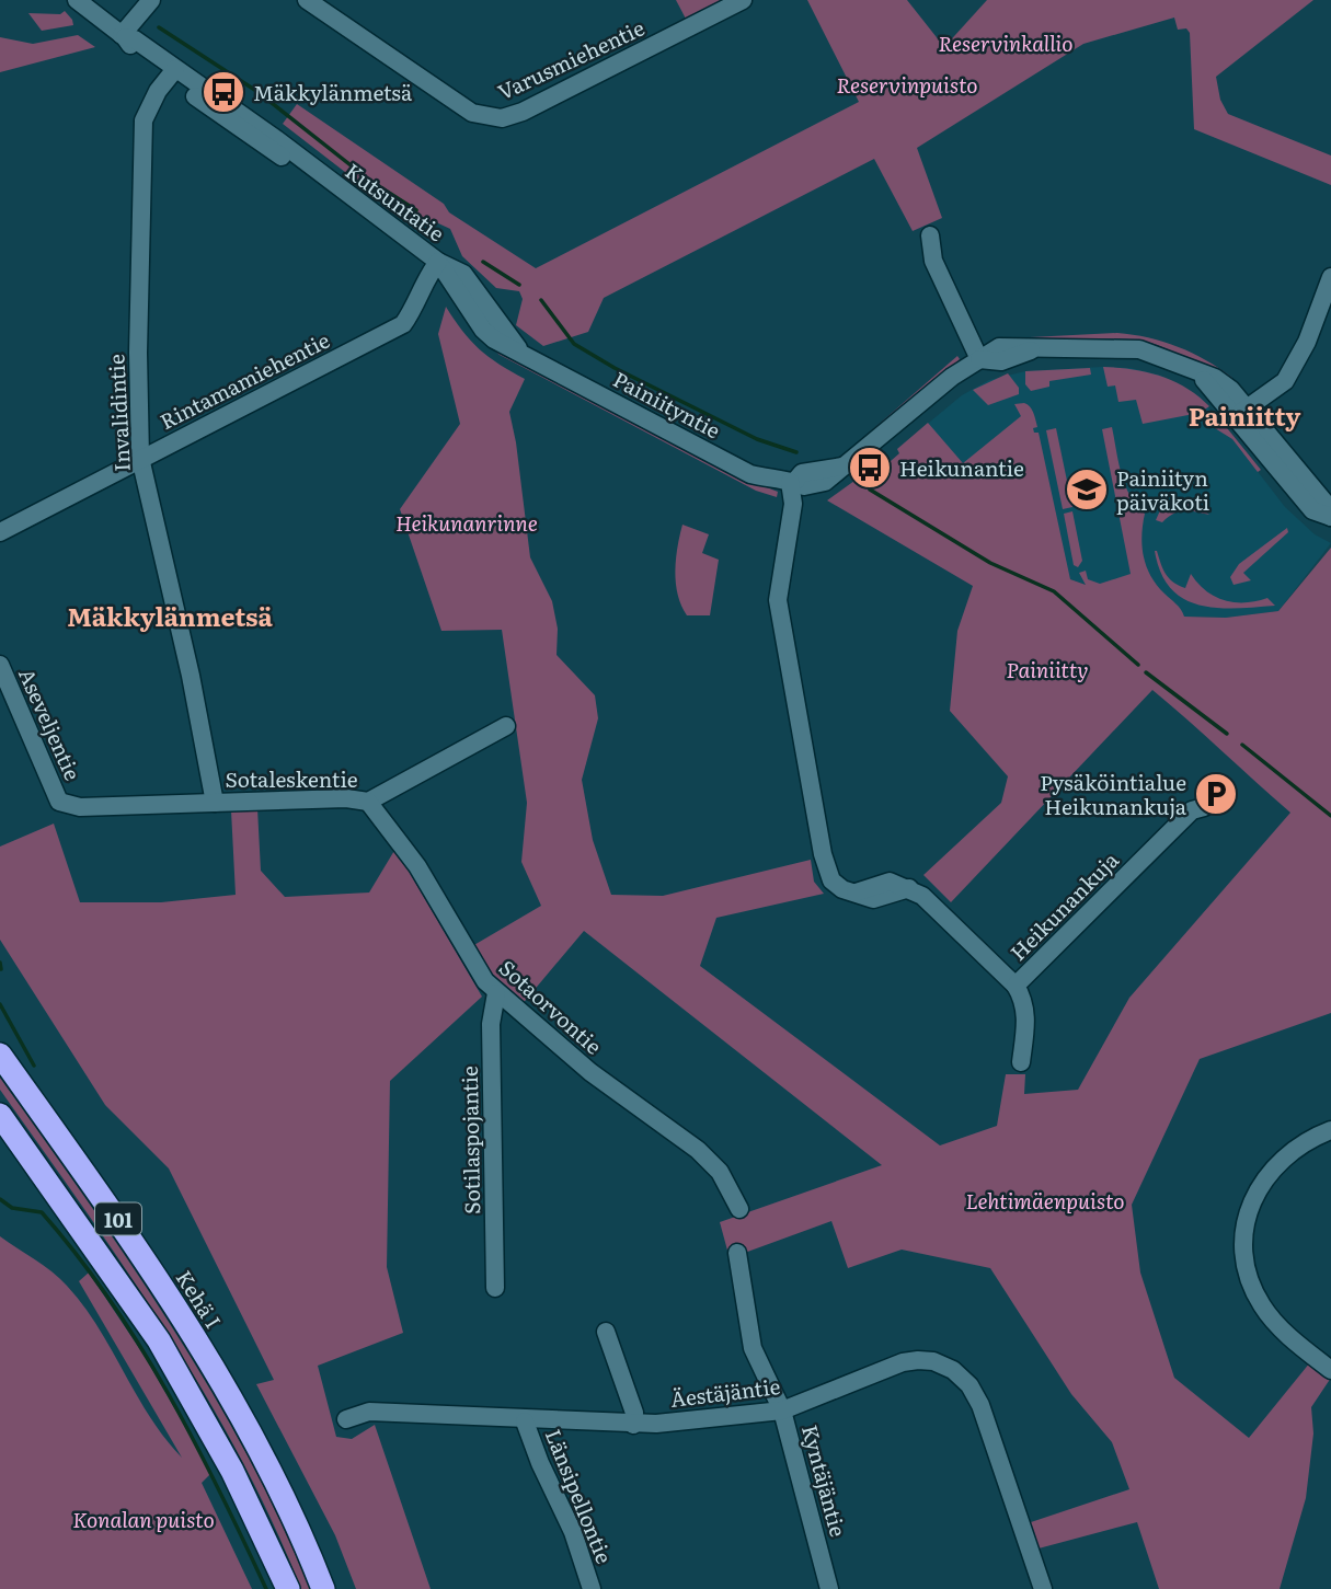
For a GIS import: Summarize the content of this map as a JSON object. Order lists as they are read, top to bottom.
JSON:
{
  "streets": {
    "highway": ["101", "Kehä I"],
    "street": [
      "Varusmiehentie",
      "Kutsuntatie",
      "Rintamamiehentie",
      "Painiityntie",
      "Invalidintie",
      "Aseveljentie",
      "Sotaleskentie",
      "Heikunankuja",
      "Sotaorvontie",
      "Sotilaspojantie",
      "Äestäjäntie",
      "Kyntäjäntie",
      "Länsipellontie"
    ]
  },
  "crossings": [
    ["Kutsuntatie", "Rintamamiehentie"],
    ["Kutsuntatie", "Painiityntie"],
    ["Kutsuntatie", "Invalidintie"],
    ["Rintamamiehentie", "Painiityntie"],
    ["Rintamamiehentie", "Invalidintie"],
    ["Invalidintie", "Sotaleskentie"],
    ["Aseveljentie", "Sotaleskentie"],
    ["Sotaleskentie", "Sotaorvontie"],
    ["Sotaorvontie", "Sotilaspojantie"],
    ["Äestäjäntie", "Kyntäjäntie"],
    ["Äestäjäntie", "Länsipellontie"]
  ],
  "districts": ["Painiitty", "Mäkkylänmetsä"],
  "parks": [
    "Reservinkallio",
    "Reservinpuisto",
    "Heikunanrinne",
    "Painiitty",
    "Lehtimäenpuisto",
    "Konalan puisto"
  ],
  "places": {
    "bus stop": ["Mäkkylänmetsä", "Heikunantie"],
    "school or university": ["Painiityn päiväkoti"],
    "parking": ["Pysäköintialue Heikunankuja"]
  }
}
